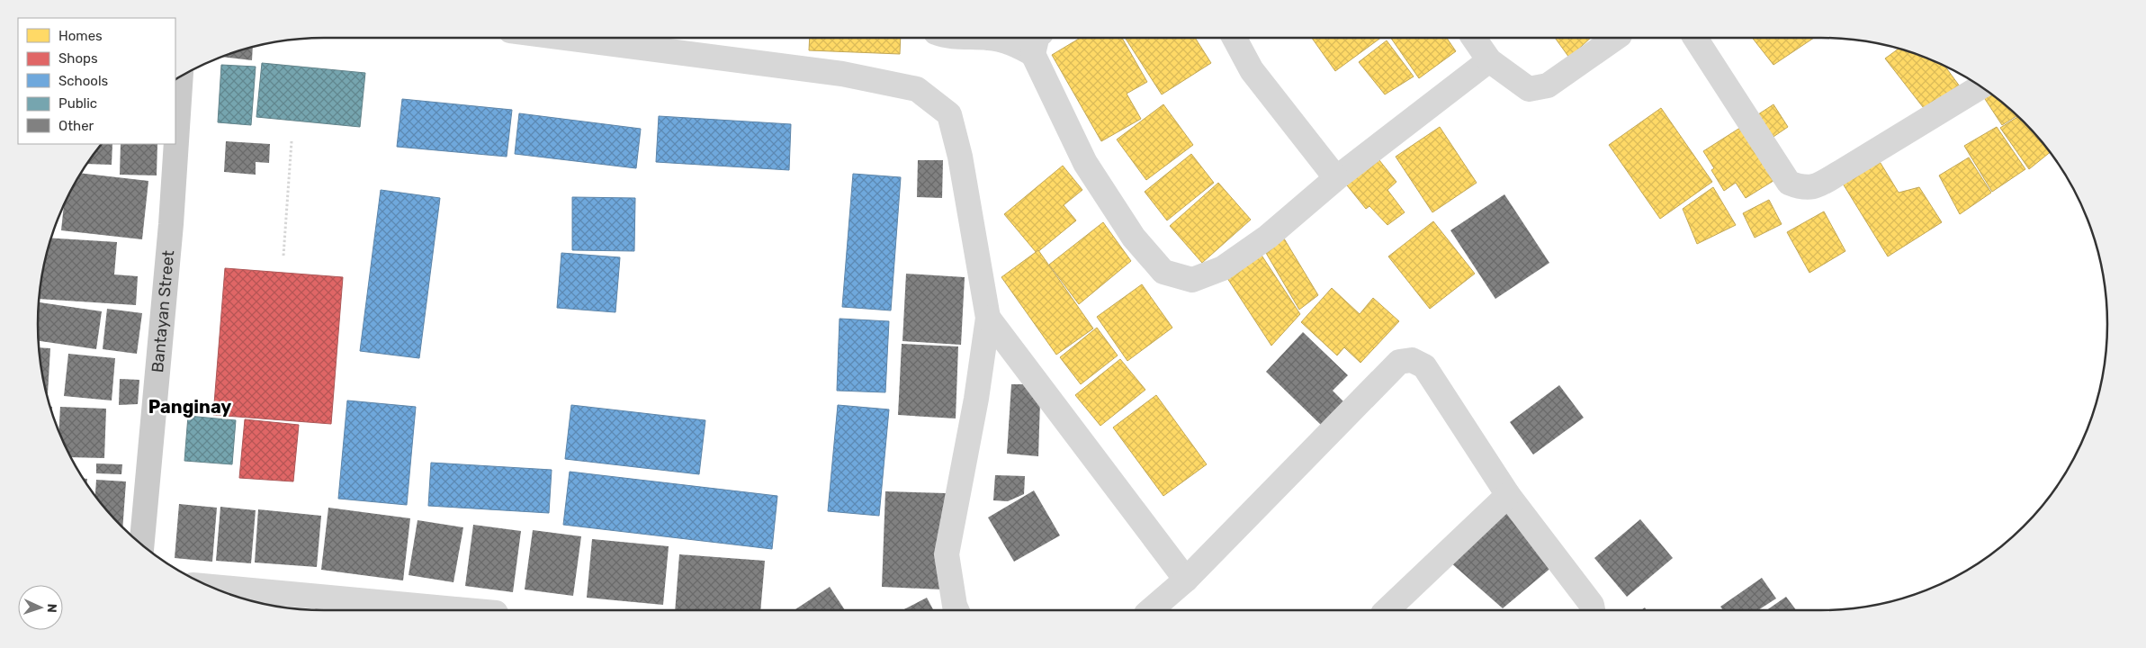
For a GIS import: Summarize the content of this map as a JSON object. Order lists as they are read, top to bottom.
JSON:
{
  "streets": {
    "main road": ["Bantayan Street"]
  },
  "districts": ["Panginay"],
  "legend": [
    "Homes",
    "Shops",
    "Schools",
    "Public",
    "Other"
  ],
  "north": "right"
}
